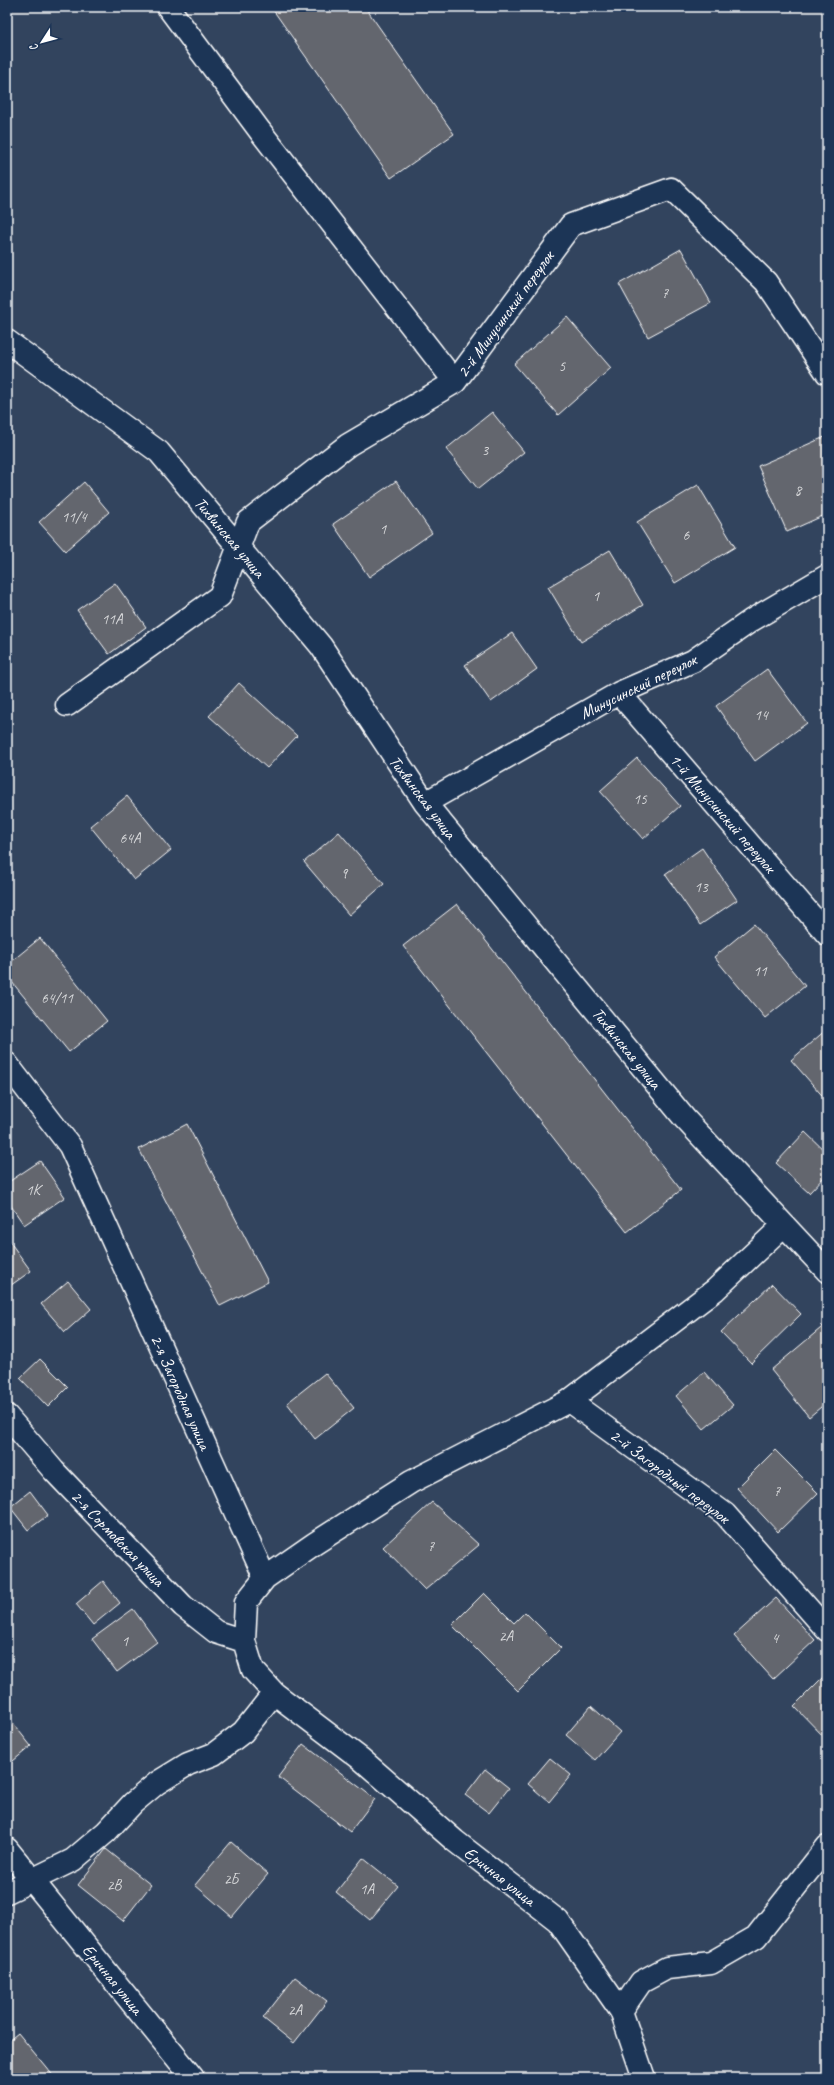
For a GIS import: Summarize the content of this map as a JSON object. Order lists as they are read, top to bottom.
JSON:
{
  "streets": {
    "street": [
      "2-й Минусинский переулок",
      "Тихвинская улица",
      "Минусинский переулок",
      "1-й Минусинский переулок",
      "2-я Загородная улица",
      "2-й Загородный переулок",
      "2-я Сормовская улица",
      "Еричная улица"
    ]
  },
  "crossings": [
    ["2-й Минусинский переулок", "Тихвинская улица"],
    ["Тихвинская улица", "Минусинский переулок"],
    ["Минусинский переулок", "1-й Минусинский переулок"]
  ],
  "house_numbers": [
    "7",
    "5",
    "3",
    "8",
    "11/4",
    "1",
    "6",
    "1",
    "11А",
    "14",
    "15",
    "64А",
    "9",
    "13",
    "11",
    "64/11",
    "1К",
    "7",
    "7",
    "2А",
    "4",
    "1",
    "2Б",
    "2В",
    "1А",
    "2А"
  ],
  "north": "bottom left"
}
